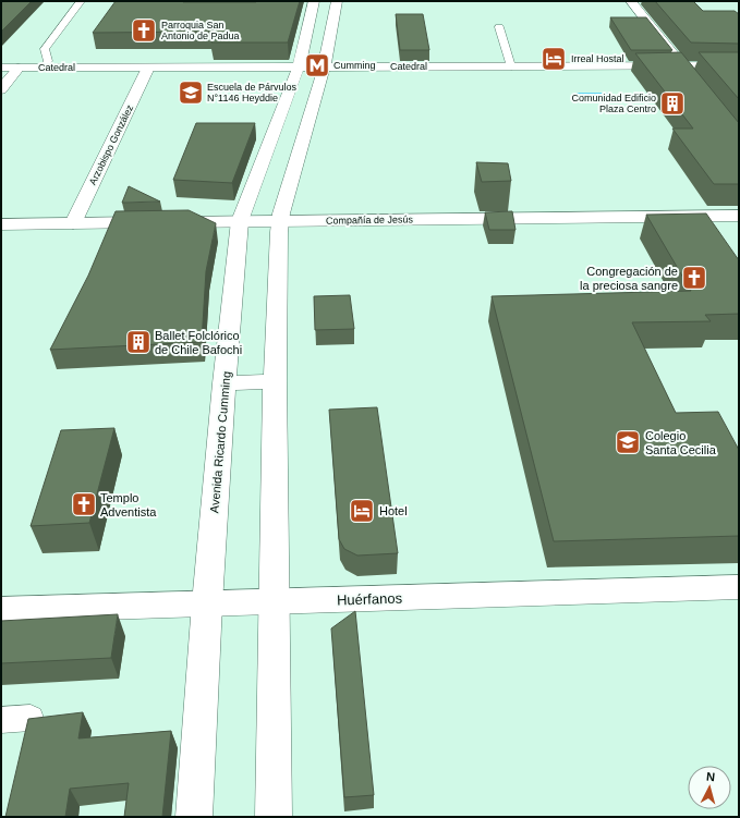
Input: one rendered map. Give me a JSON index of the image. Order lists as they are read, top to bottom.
{
  "streets": {
    "main road": [
      "Catedral",
      "Arzobispo González",
      "Compañía de Jesús",
      "Avenida Ricardo Cumming",
      "Huérfanos"
    ]
  },
  "crossings": [
    ["Catedral", "Arzobispo González"],
    ["Catedral", "Avenida Ricardo Cumming"],
    ["Arzobispo González", "Compañía de Jesús"],
    ["Compañía de Jesús", "Avenida Ricardo Cumming"],
    ["Avenida Ricardo Cumming", "Huérfanos"]
  ],
  "places": {
    "church": ["Parroquia San Antonio de Padua", "Congregación de la preciosa sangre", "Templo Adventista"],
    "hotel": ["Irreal Hostal", "Hotel"],
    "metro station": ["Cumming"],
    "school or university": ["Escuela de Párvulos N°1146 Heyddie", "Colegio Santa Cecilia"],
    "building": ["Comunidad Edificio Plaza Centro", "Ballet Folclórico de Chile Bafochi"]
  },
  "north": "top"
}
